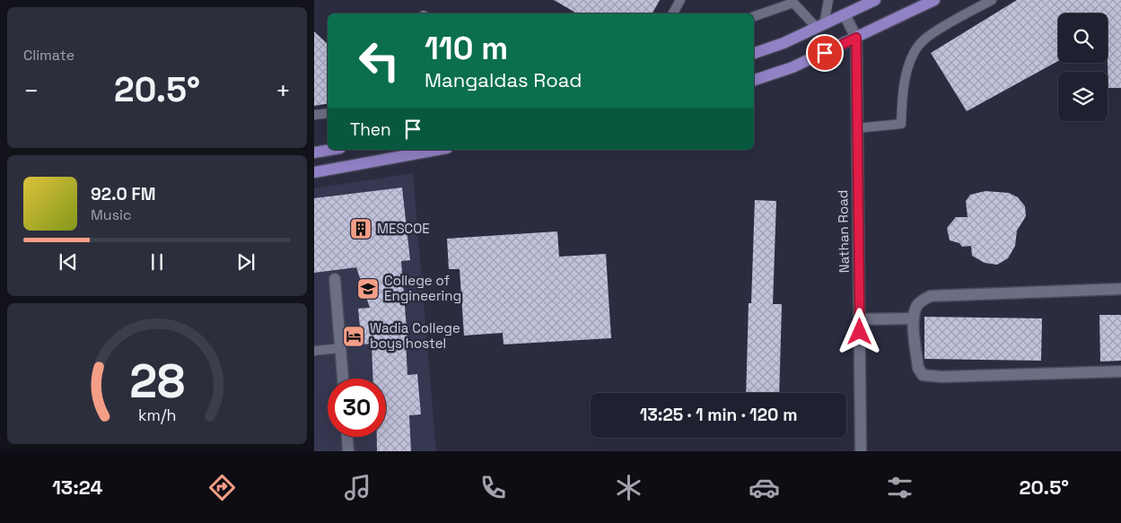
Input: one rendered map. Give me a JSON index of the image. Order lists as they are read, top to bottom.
{
  "streets": {
    "street": ["Nathan Road"]
  },
  "places": {
    "building": ["MESCOE"],
    "school or university": ["College of Engineering"],
    "hotel": ["Wadia College boys hostel"]
  },
  "page": {
    "tile": "Climate",
    "turn": ["110 m", "Mangaldas Road"],
    "heat": ["−", "20.5°", "+"],
    "then": "Then",
    "song": ["92.0 FM", "Music"],
    "limit": "30",
    "trip": "13:25 · 1 min · 120 m",
    "tabs": ["13:24", "20.5°"],
    "gauge": ["28", "km/h"]
  }
}
